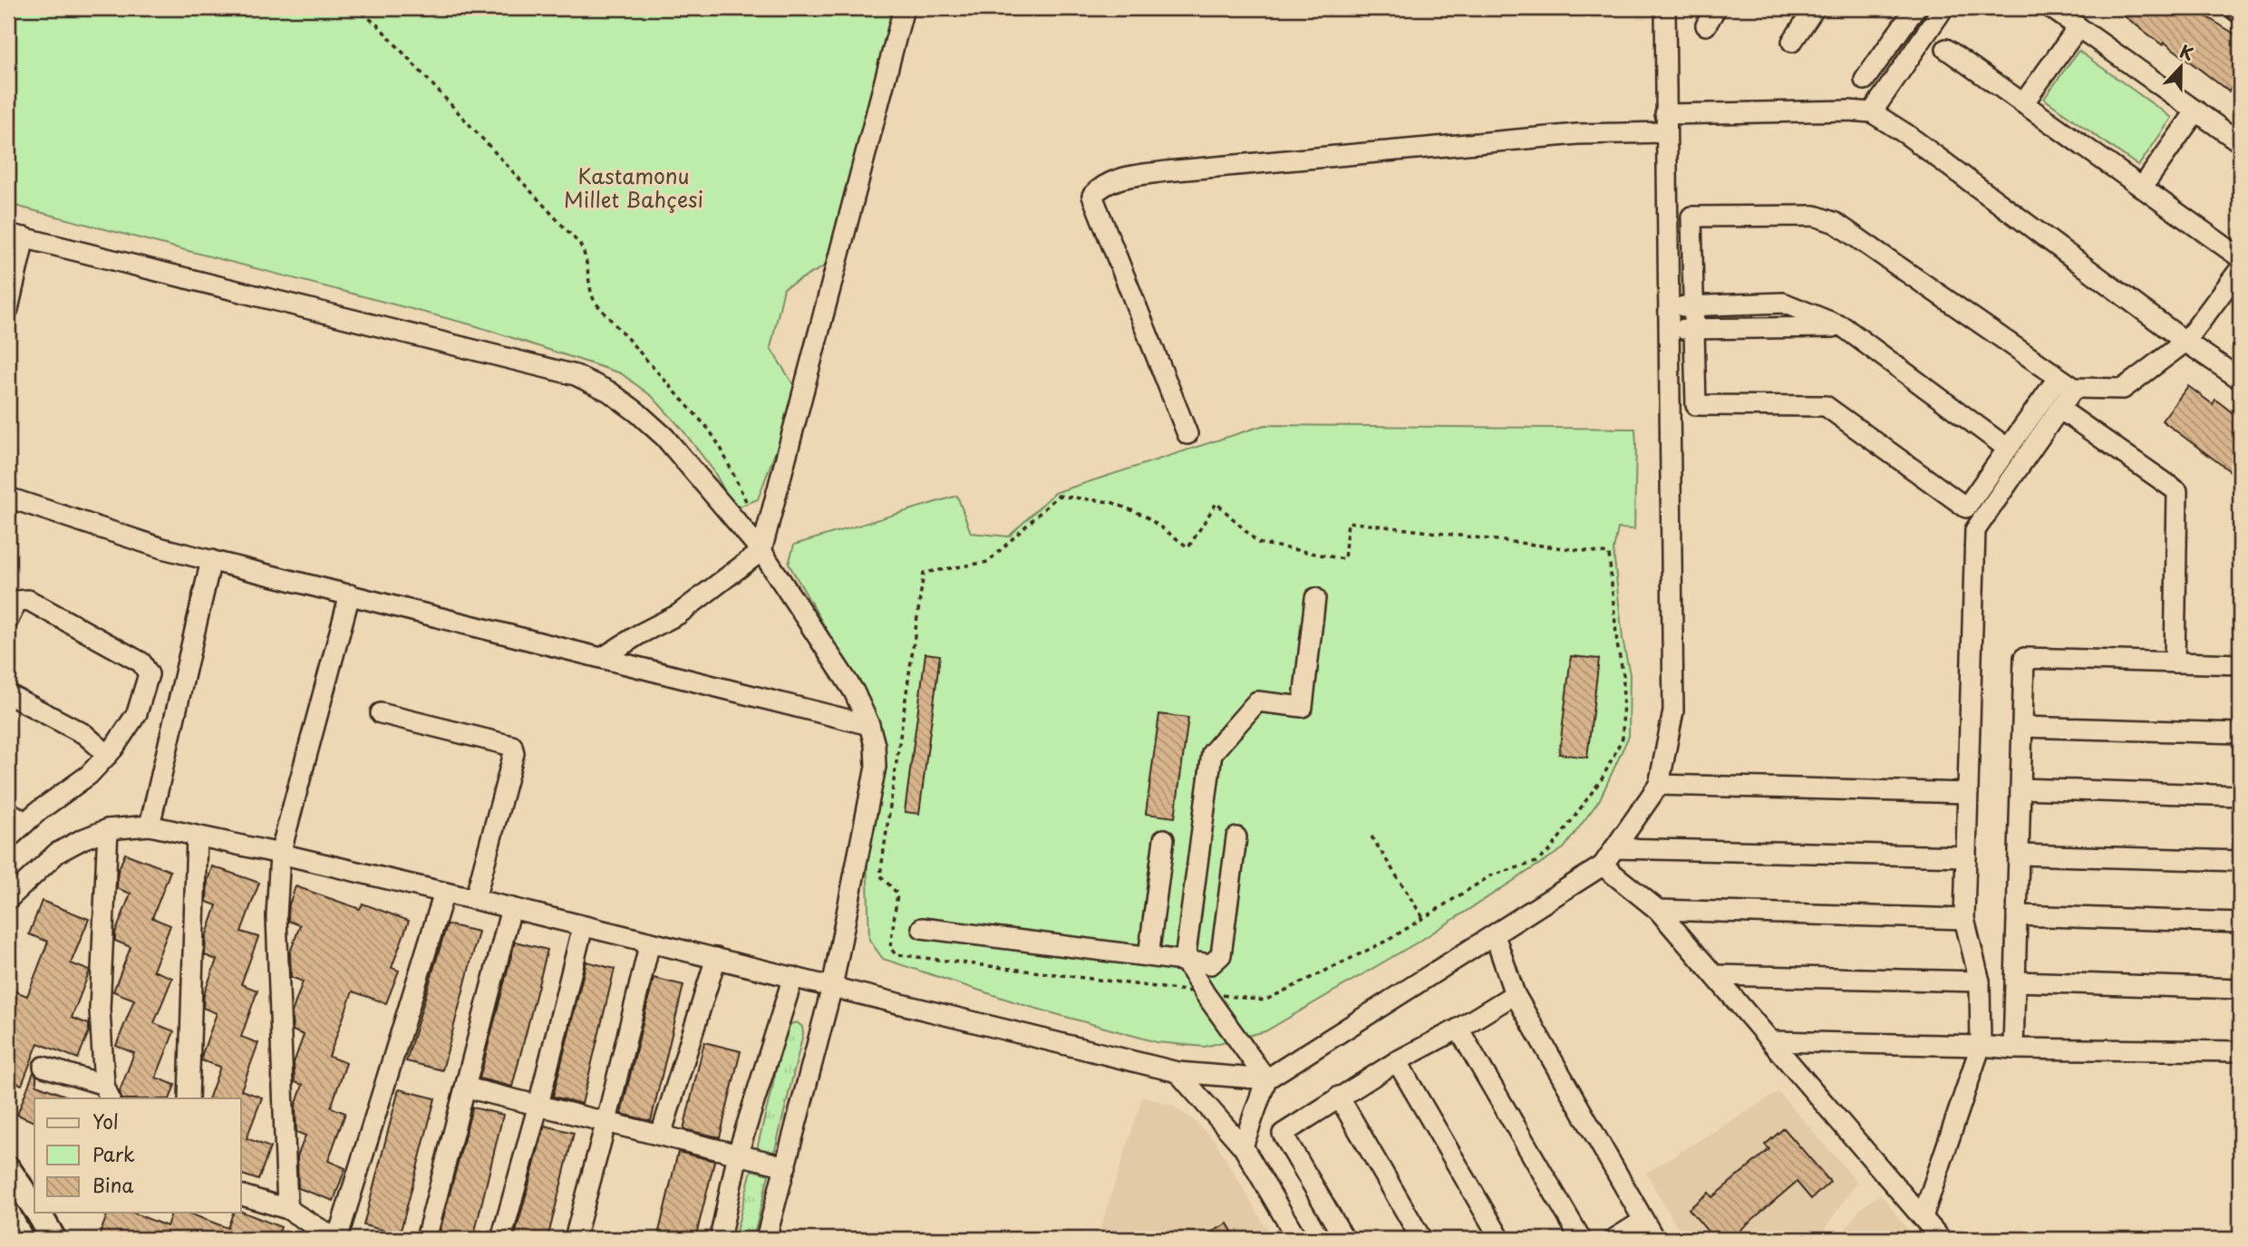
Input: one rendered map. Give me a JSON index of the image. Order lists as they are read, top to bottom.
{
  "parks": ["Kastamonu Millet Bahçesi"],
  "legend": ["Yol", "Park", "Bina"],
  "north": "top"
}
